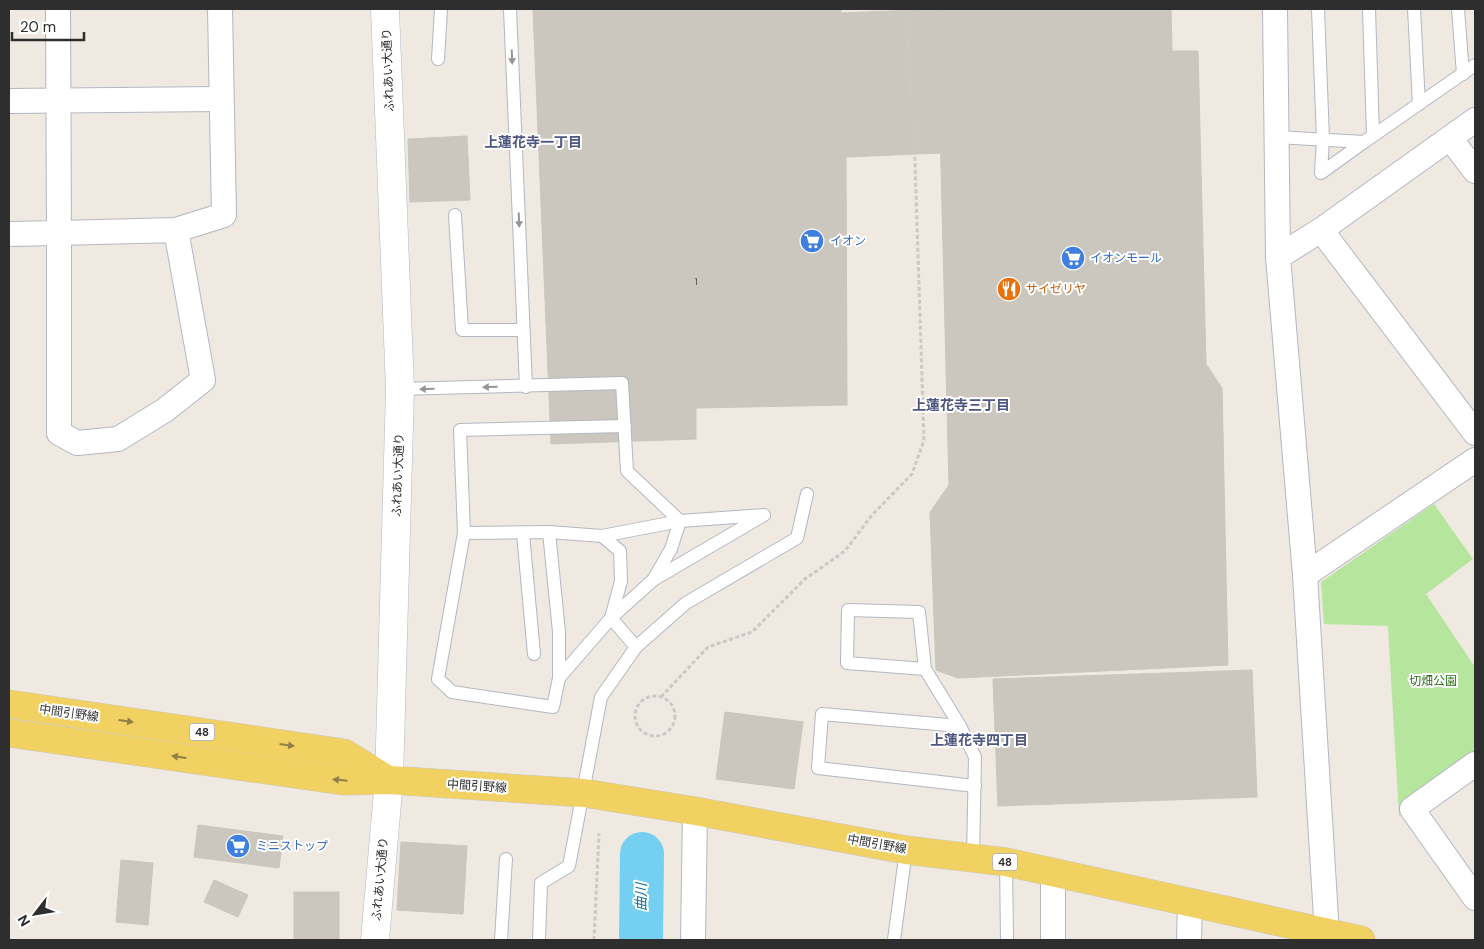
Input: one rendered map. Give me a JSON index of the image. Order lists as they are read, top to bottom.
{
  "streets": {
    "main road": ["中間引野線", "48"],
    "street": ["ふれあい大通り"]
  },
  "crossings": [
    ["ふれあい大通り", "中間引野線"]
  ],
  "districts": ["上蓮花寺一丁目", "上蓮花寺三丁目", "上蓮花寺四丁目"],
  "water": ["曲川"],
  "parks": ["切畑公園"],
  "places": {
    "supermarket": ["イオン", "イオンモール", "ミニストップ"],
    "restaurant": ["サイゼリヤ"]
  },
  "house_numbers": ["1"],
  "scale_bar": "20 m",
  "north": "bottom left"
}
